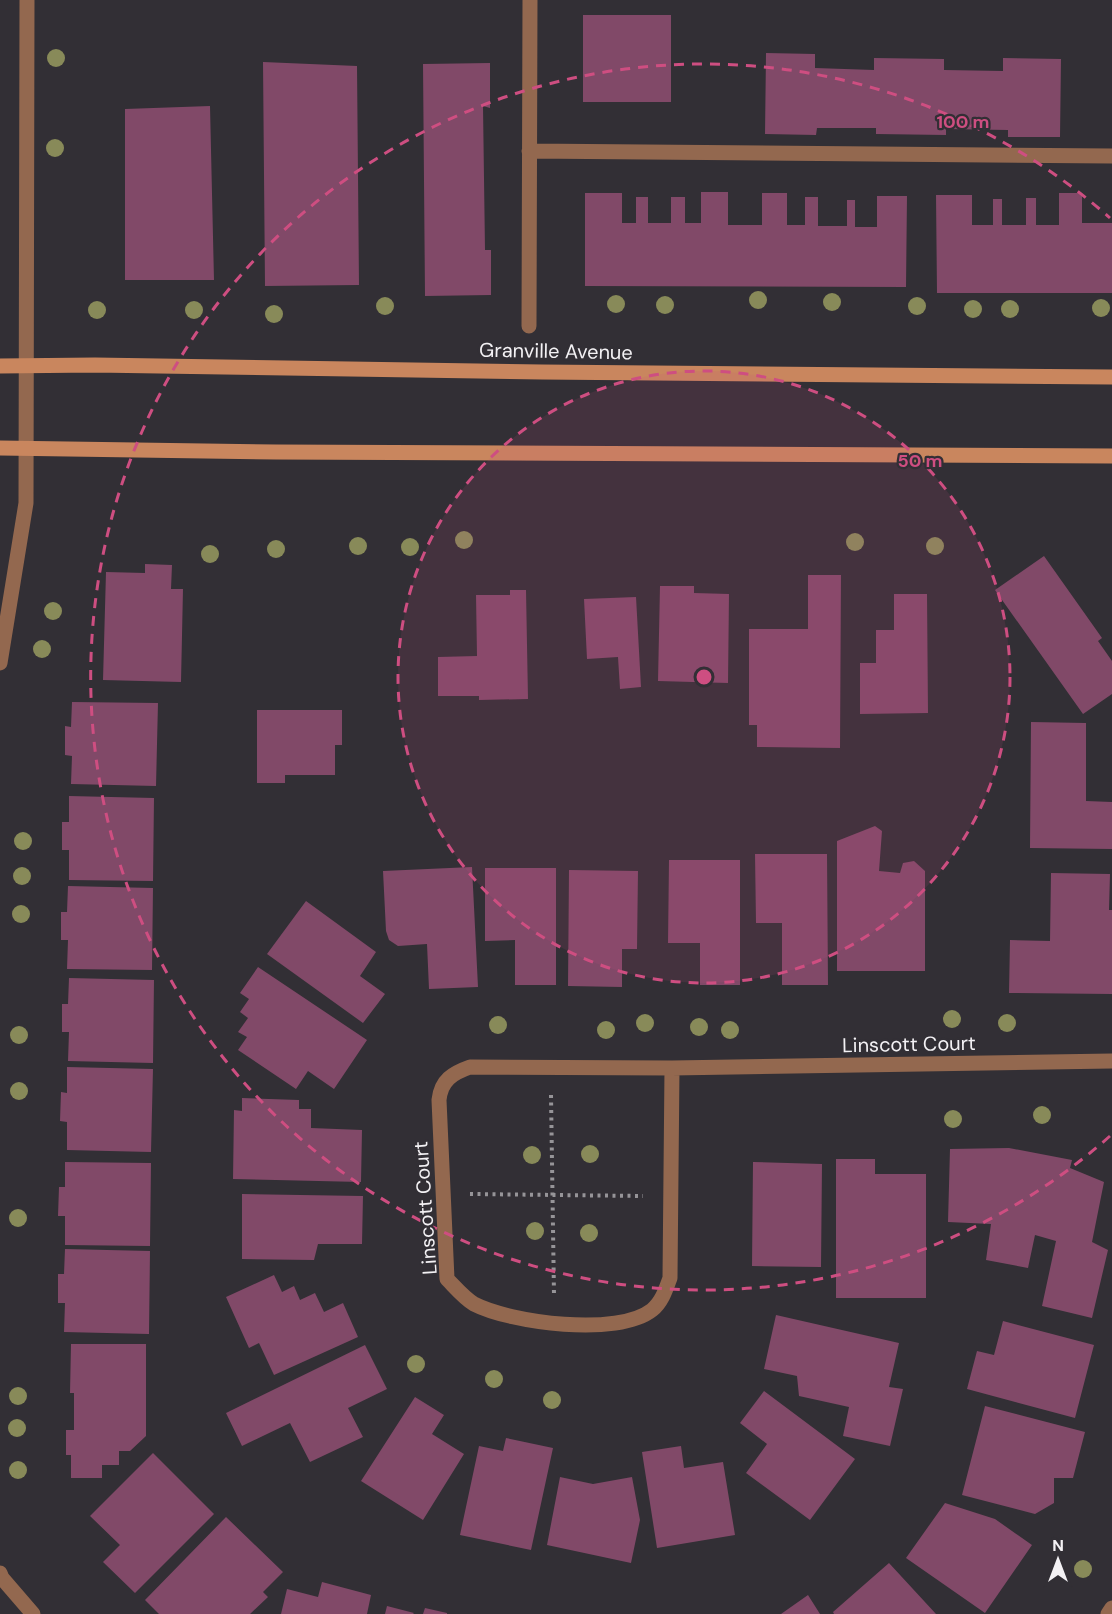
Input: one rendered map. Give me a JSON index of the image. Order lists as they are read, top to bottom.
{
  "streets": {
    "main road": ["Granville Avenue"],
    "street": ["Linscott Court"]
  },
  "north": "top",
  "rings": ["100 m", "50 m"]
}
